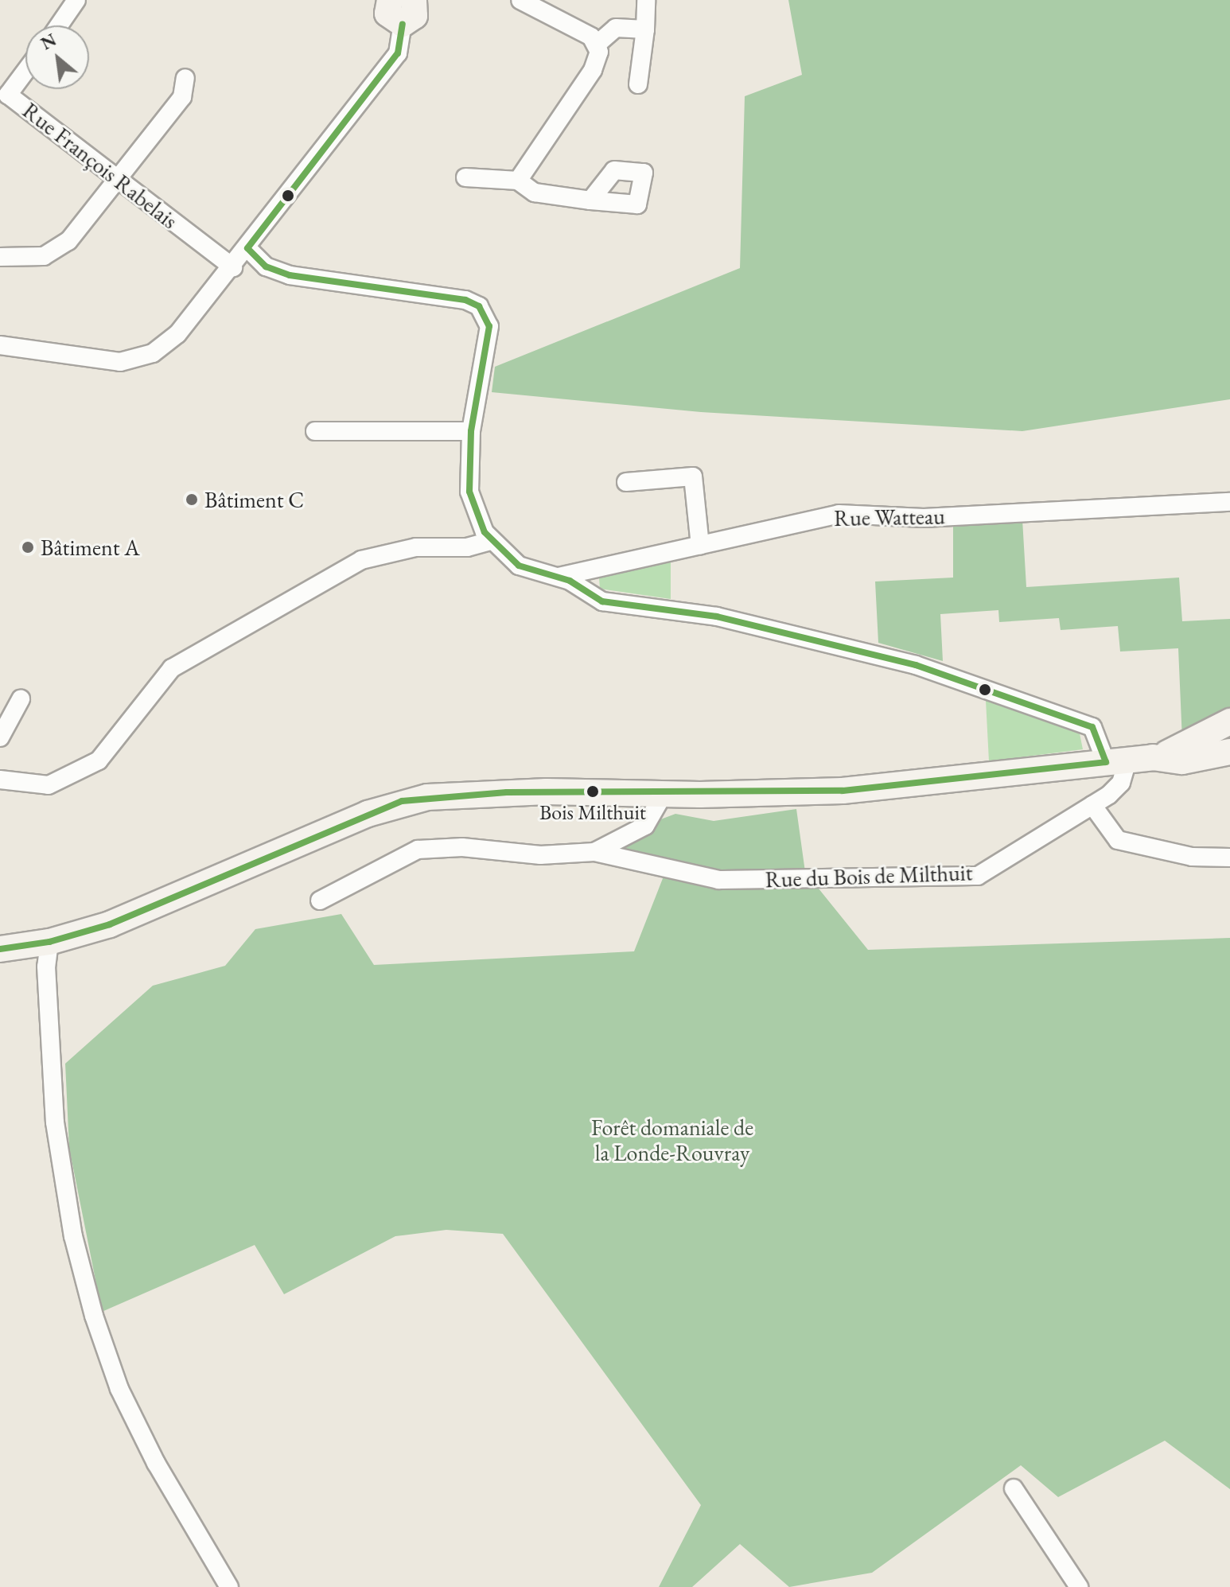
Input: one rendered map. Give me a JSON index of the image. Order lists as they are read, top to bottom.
{
  "streets": {
    "street": ["Rue François Rabelais", "Rue Watteau", "Rue du Bois de Milthuit"]
  },
  "parks": ["Forêt domaniale de la Londe-Rouvray"],
  "places": ["Bâtiment C", "Bâtiment A", "Bois Milthuit"],
  "north": "top left"
}
